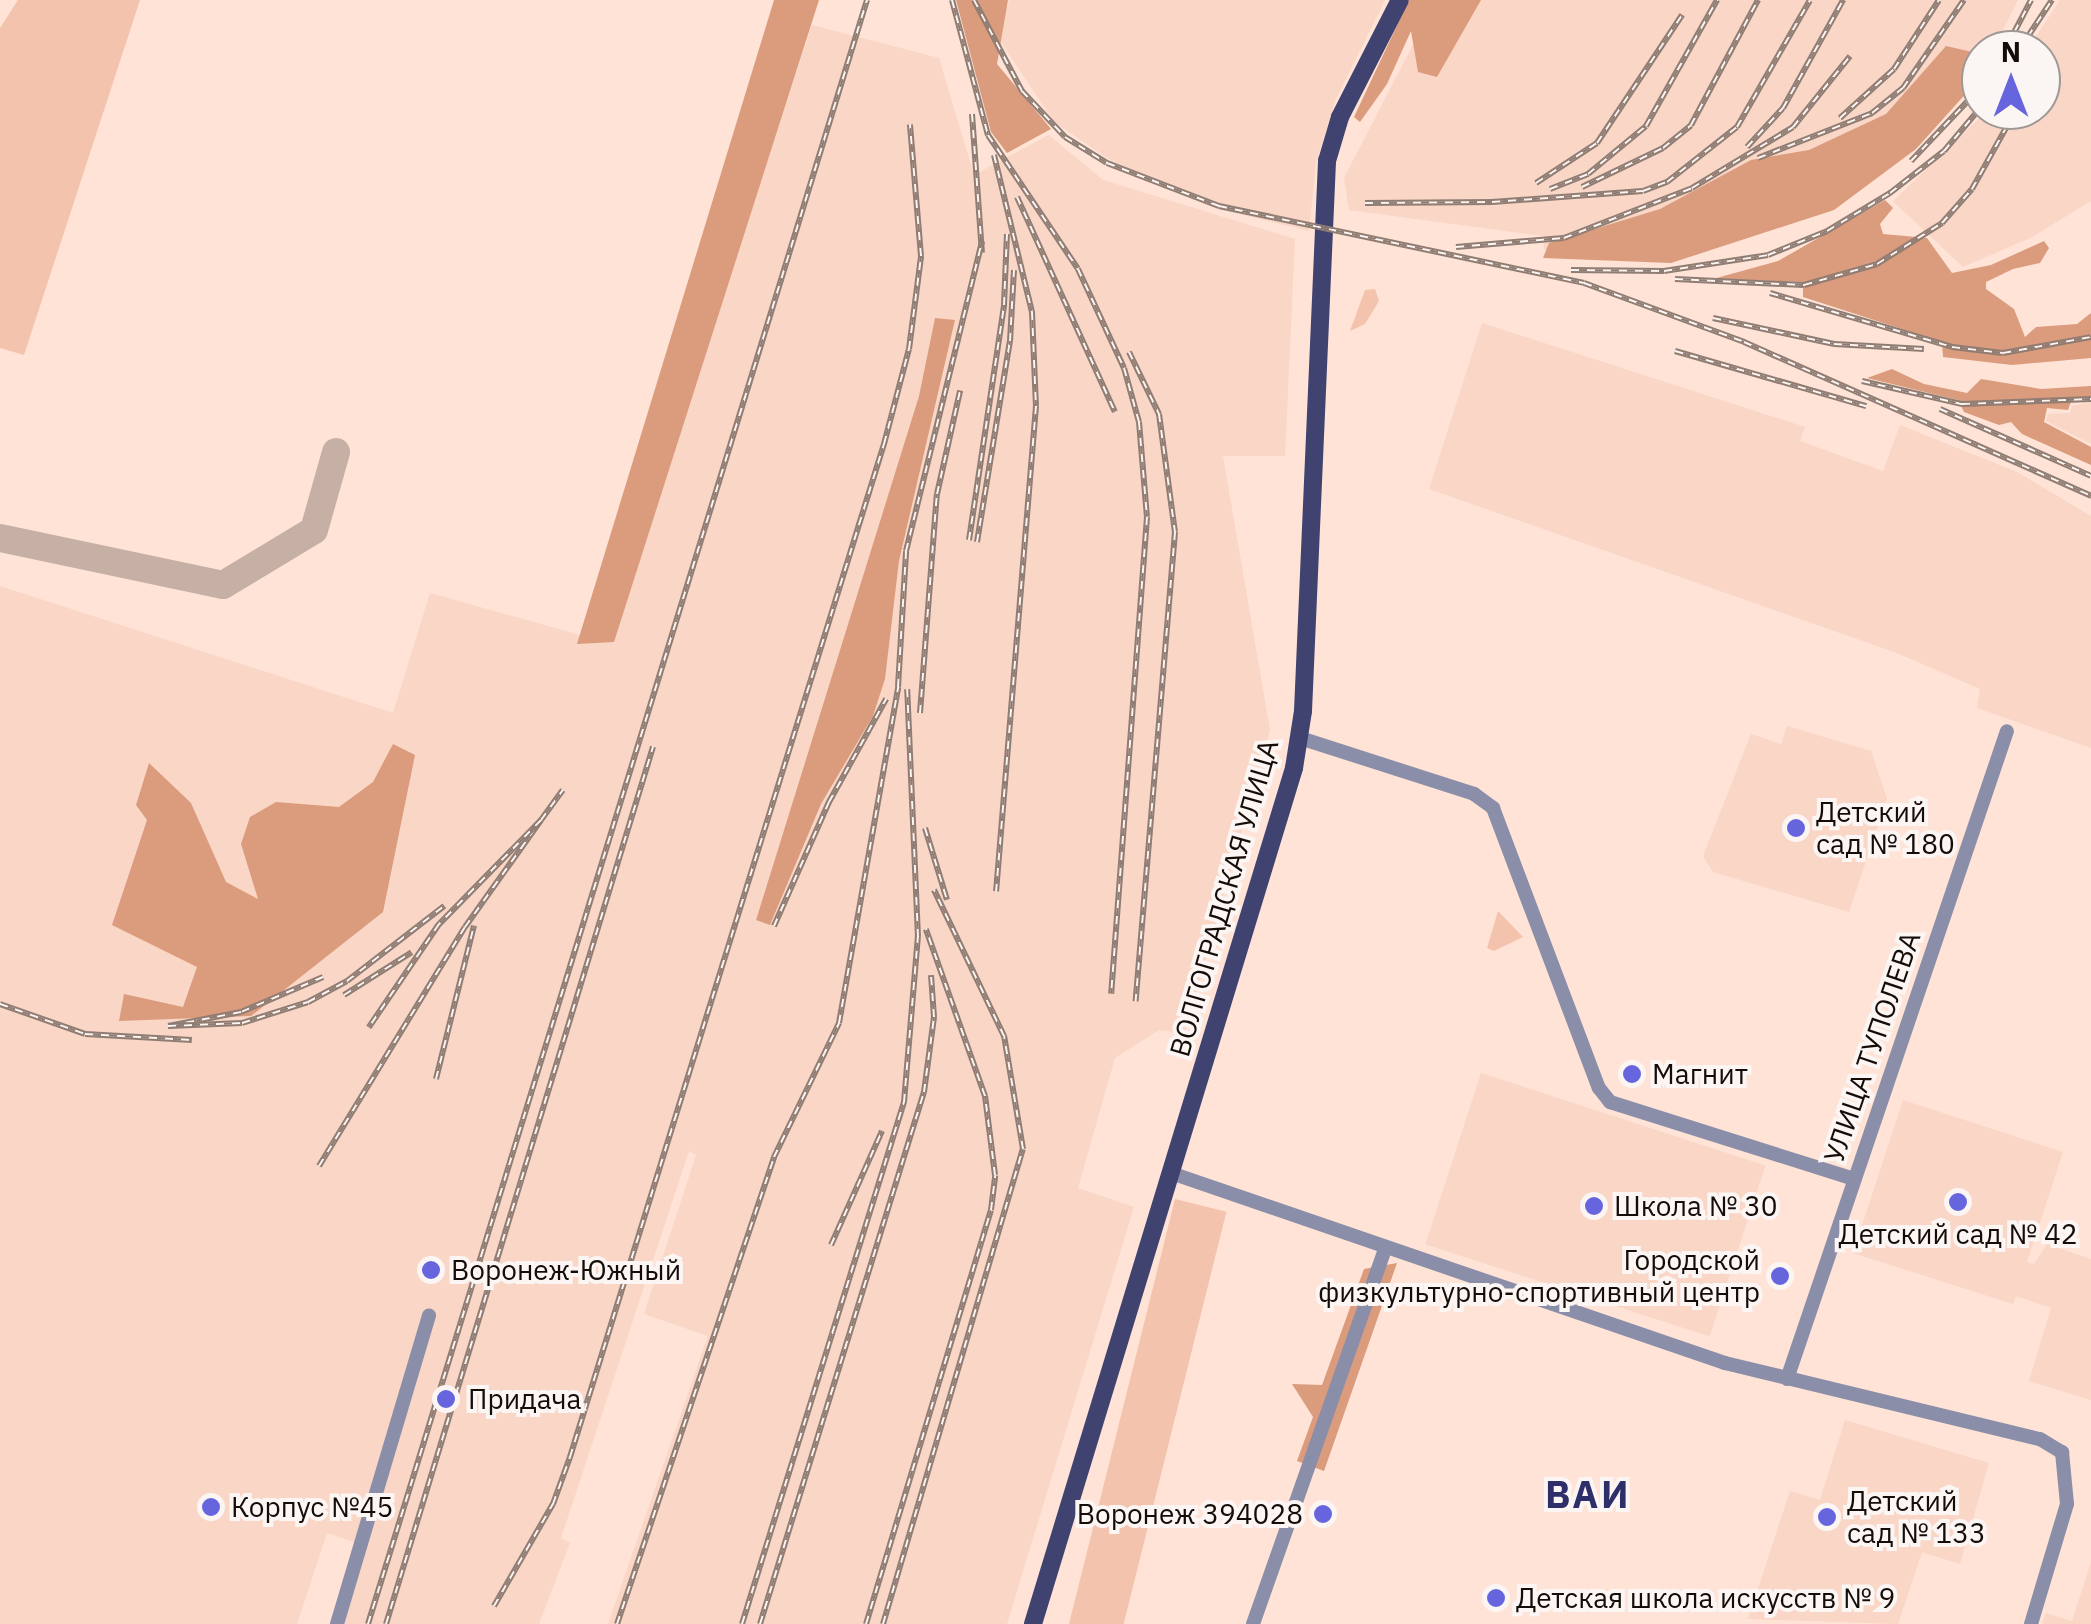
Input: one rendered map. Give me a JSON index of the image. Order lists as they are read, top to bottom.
{
  "streets": {
    "main road": ["ВОЛГОГРАДСКАЯ УЛИЦА"],
    "street": ["УЛИЦА ТУПОЛЕВА"]
  },
  "districts": ["ВАИ"],
  "places": [
    "Детский сад № 180",
    "Магнит",
    "Детский сад № 42",
    "Школа № 30",
    "Воронеж-Южный",
    "Городской физкультурно-спортивный центр",
    "Придача",
    "Корпус №45",
    "Воронеж 394028",
    "Детский сад № 133",
    "Детская школа искусств № 9"
  ],
  "north": "top"
}
